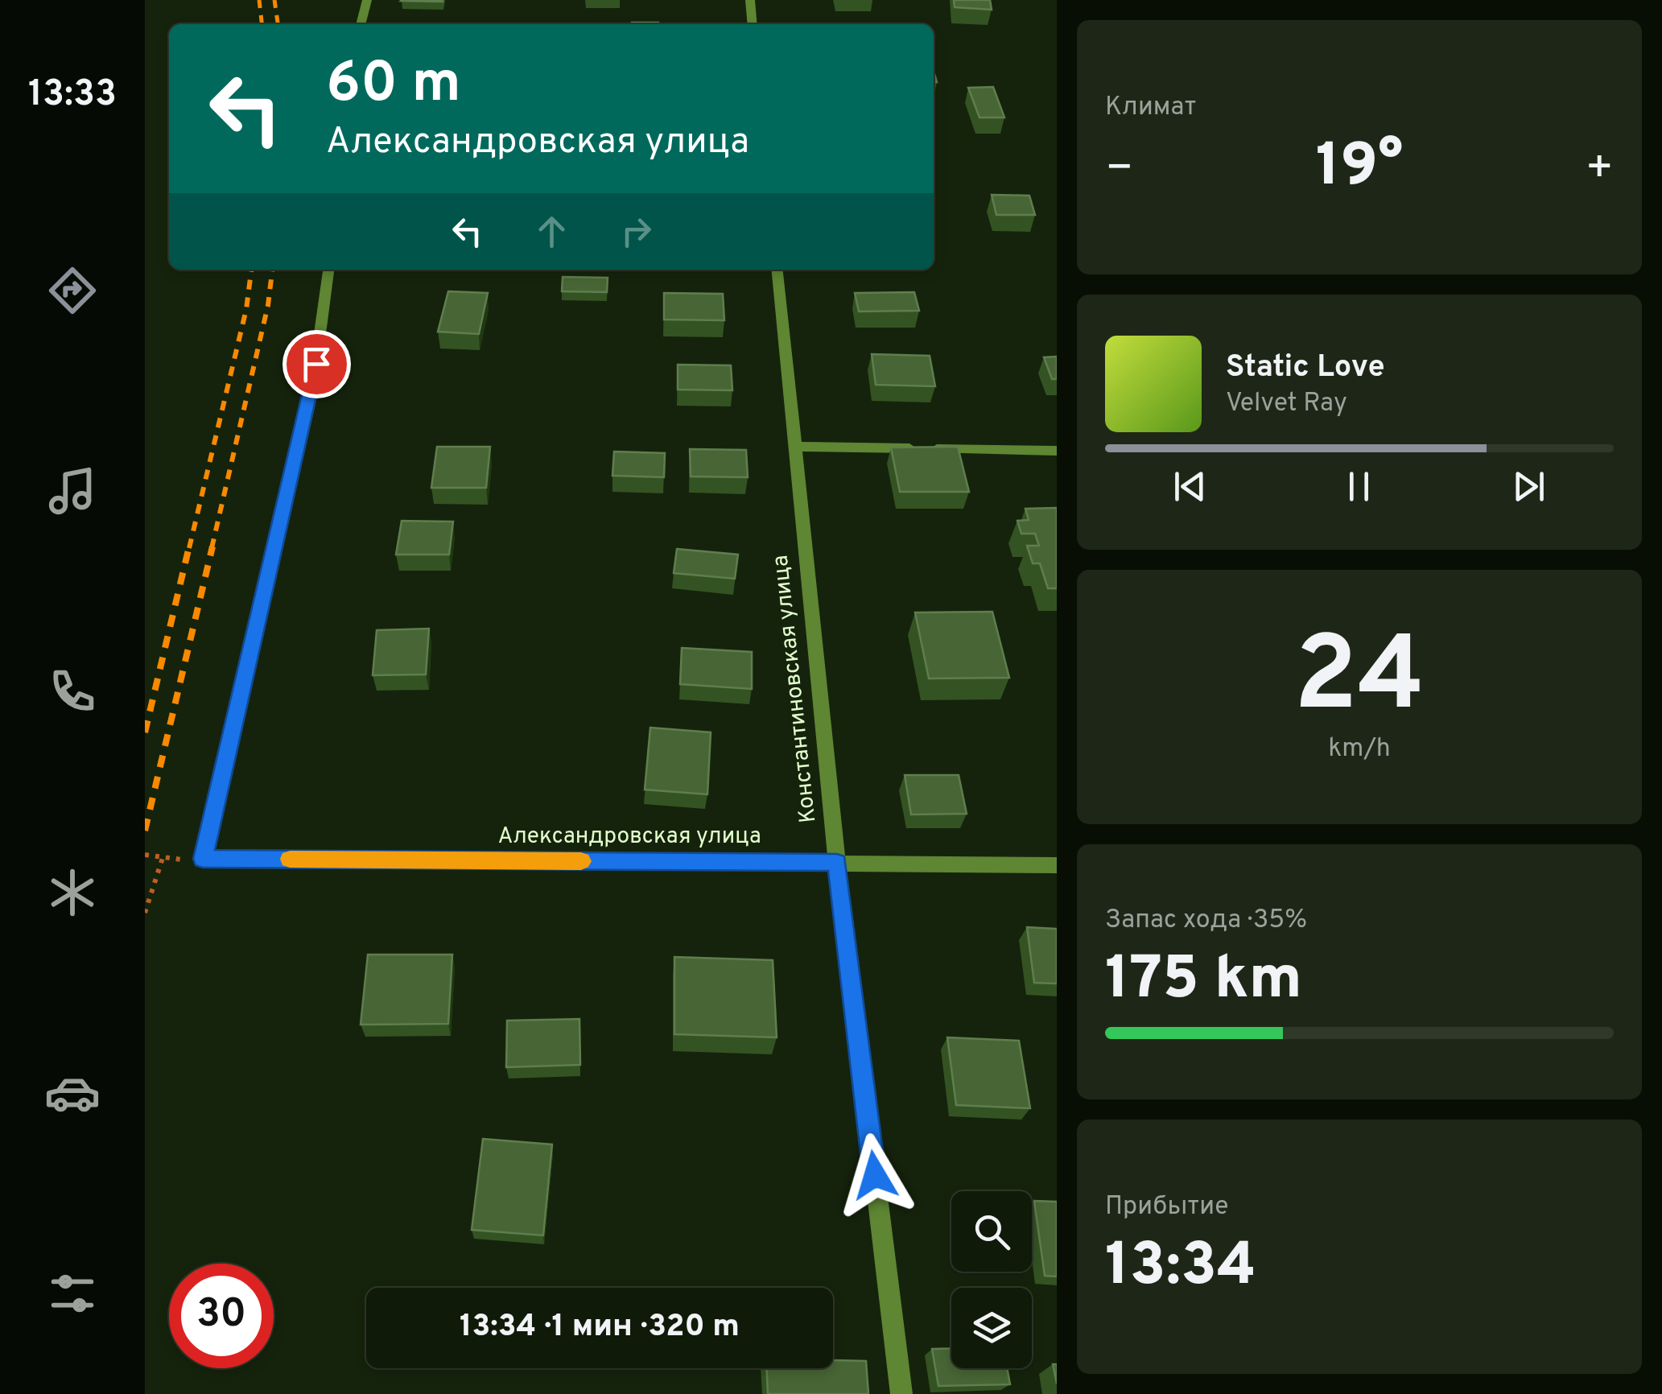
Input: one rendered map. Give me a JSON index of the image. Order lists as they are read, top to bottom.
{
  "streets": {
    "street": ["Константиновская улица", "Александровская улица"]
  },
  "crossings": [
    ["Константиновская улица", "Александровская улица"]
  ],
  "page": {
    "tabs": "13:33",
    "tile": [
      "Климат",
      ["24", "km/h"],
      ["Запас хода · 35%", "175 km"],
      ["Прибытие", "13:34"]
    ],
    "turn": ["60 m", "Александровская улица"],
    "heat": ["−", "19°", "+"],
    "song": ["Static Love", "Velvet Ray"],
    "limit": "30",
    "trip": "13:34 · 1 мин · 320 m"
  }
}
